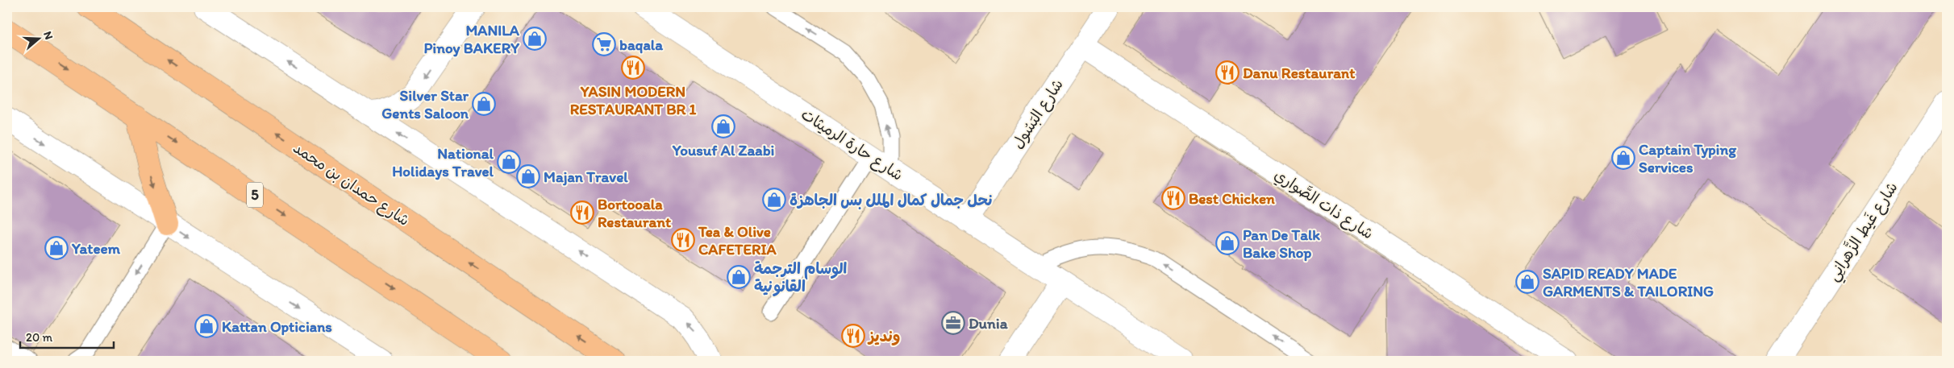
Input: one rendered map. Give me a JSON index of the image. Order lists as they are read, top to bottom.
{
  "streets": {
    "main road": ["شارع حمدان بن محمد", "5"],
    "street": [
      "شارع البَسُول",
      "شارع حارة الرميثات",
      "شارع ذات الصَّواري",
      "شارع غَيط الزَّهرانِي"
    ]
  },
  "crossings": [
    ["شارع البَسُول", "شارع حارة الرميثات"],
    ["شارع البَسُول", "شارع ذات الصَّواري"]
  ],
  "places": {
    "shop": [
      "MANILA Pinoy BAKERY",
      "Silver Star Gents Saloon",
      "Yousuf Al Zaabi",
      "Captain Typing Services",
      "National Holidays Travel",
      "Majan Travel",
      "نحل جمال كمال الملل بس الجاهزة",
      "Pan De Talk Bake Shop",
      "Yateem",
      "الوسام الترجمة القانونية",
      "SAPID READY MADE GARMENTS & TAILORING",
      "Kattan Opticians"
    ],
    "supermarket": ["baqala"],
    "restaurant": [
      "YASIN MODERN RESTAURANT BR 1",
      "Danu Restaurant",
      "Best Chicken",
      "Bortooala Restaurant",
      "Tea & Olive CAFETERIA",
      "ونديز"
    ],
    "office": ["Dunia"]
  },
  "scale_bar": "20 m",
  "north": "right"
}
